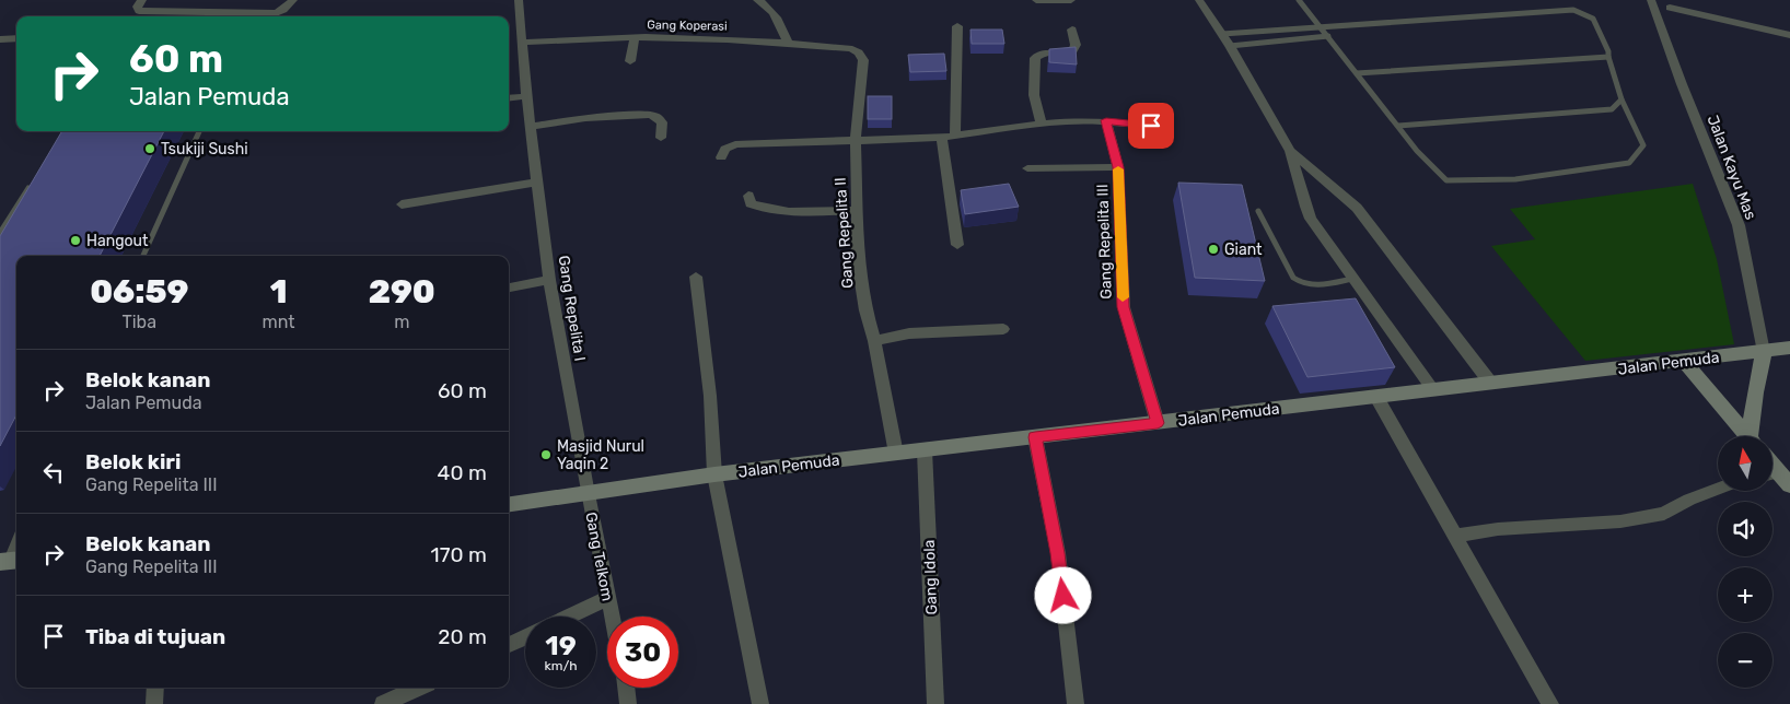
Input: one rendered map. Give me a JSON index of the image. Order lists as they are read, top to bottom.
{
  "streets": {
    "main road": ["Jalan Pemuda"],
    "street": [
      "Gang Koperasi",
      "Jalan Kayu Mas",
      "Gang Repelita II",
      "Gang Repelita III",
      "Gang Repelita I",
      "Gang Telkom",
      "Gang Idola"
    ]
  },
  "crossings": [
    ["Gang Koperasi", "Gang Repelita II"],
    ["Gang Koperasi", "Gang Repelita I"],
    ["Jalan Kayu Mas", "Jalan Pemuda"],
    ["Gang Repelita II", "Jalan Pemuda"],
    ["Gang Repelita III", "Jalan Pemuda"],
    ["Gang Repelita I", "Jalan Pemuda"],
    ["Gang Repelita I", "Gang Telkom"],
    ["Jalan Pemuda", "Gang Telkom"],
    ["Jalan Pemuda", "Gang Idola"]
  ],
  "places": [
    "Tsukiji Sushi",
    "Hangout",
    "Giant",
    "Masjid Nurul Yaqin 2"
  ],
  "north": "top",
  "page": {
    "turn": ["60 m", "Jalan Pemuda"],
    "eta": [
      "06:59",
      "Tiba",
      "1",
      "mnt",
      "290",
      "m"
    ],
    "list": [
      {
        "name": "Belok kanan",
        "note": "Jalan Pemuda",
        "value": "60 m"
      },
      {
        "name": "Belok kiri",
        "note": "Gang Repelita III",
        "value": "40 m"
      },
      {
        "name": "Belok kanan",
        "note": "Gang Repelita III",
        "value": "170 m"
      },
      {
        "name": "Tiba di tujuan",
        "value": "20 m"
      }
    ],
    "map_buttons": ["+", "−"],
    "speed": "19 km/h",
    "limit": "30"
  }
}
